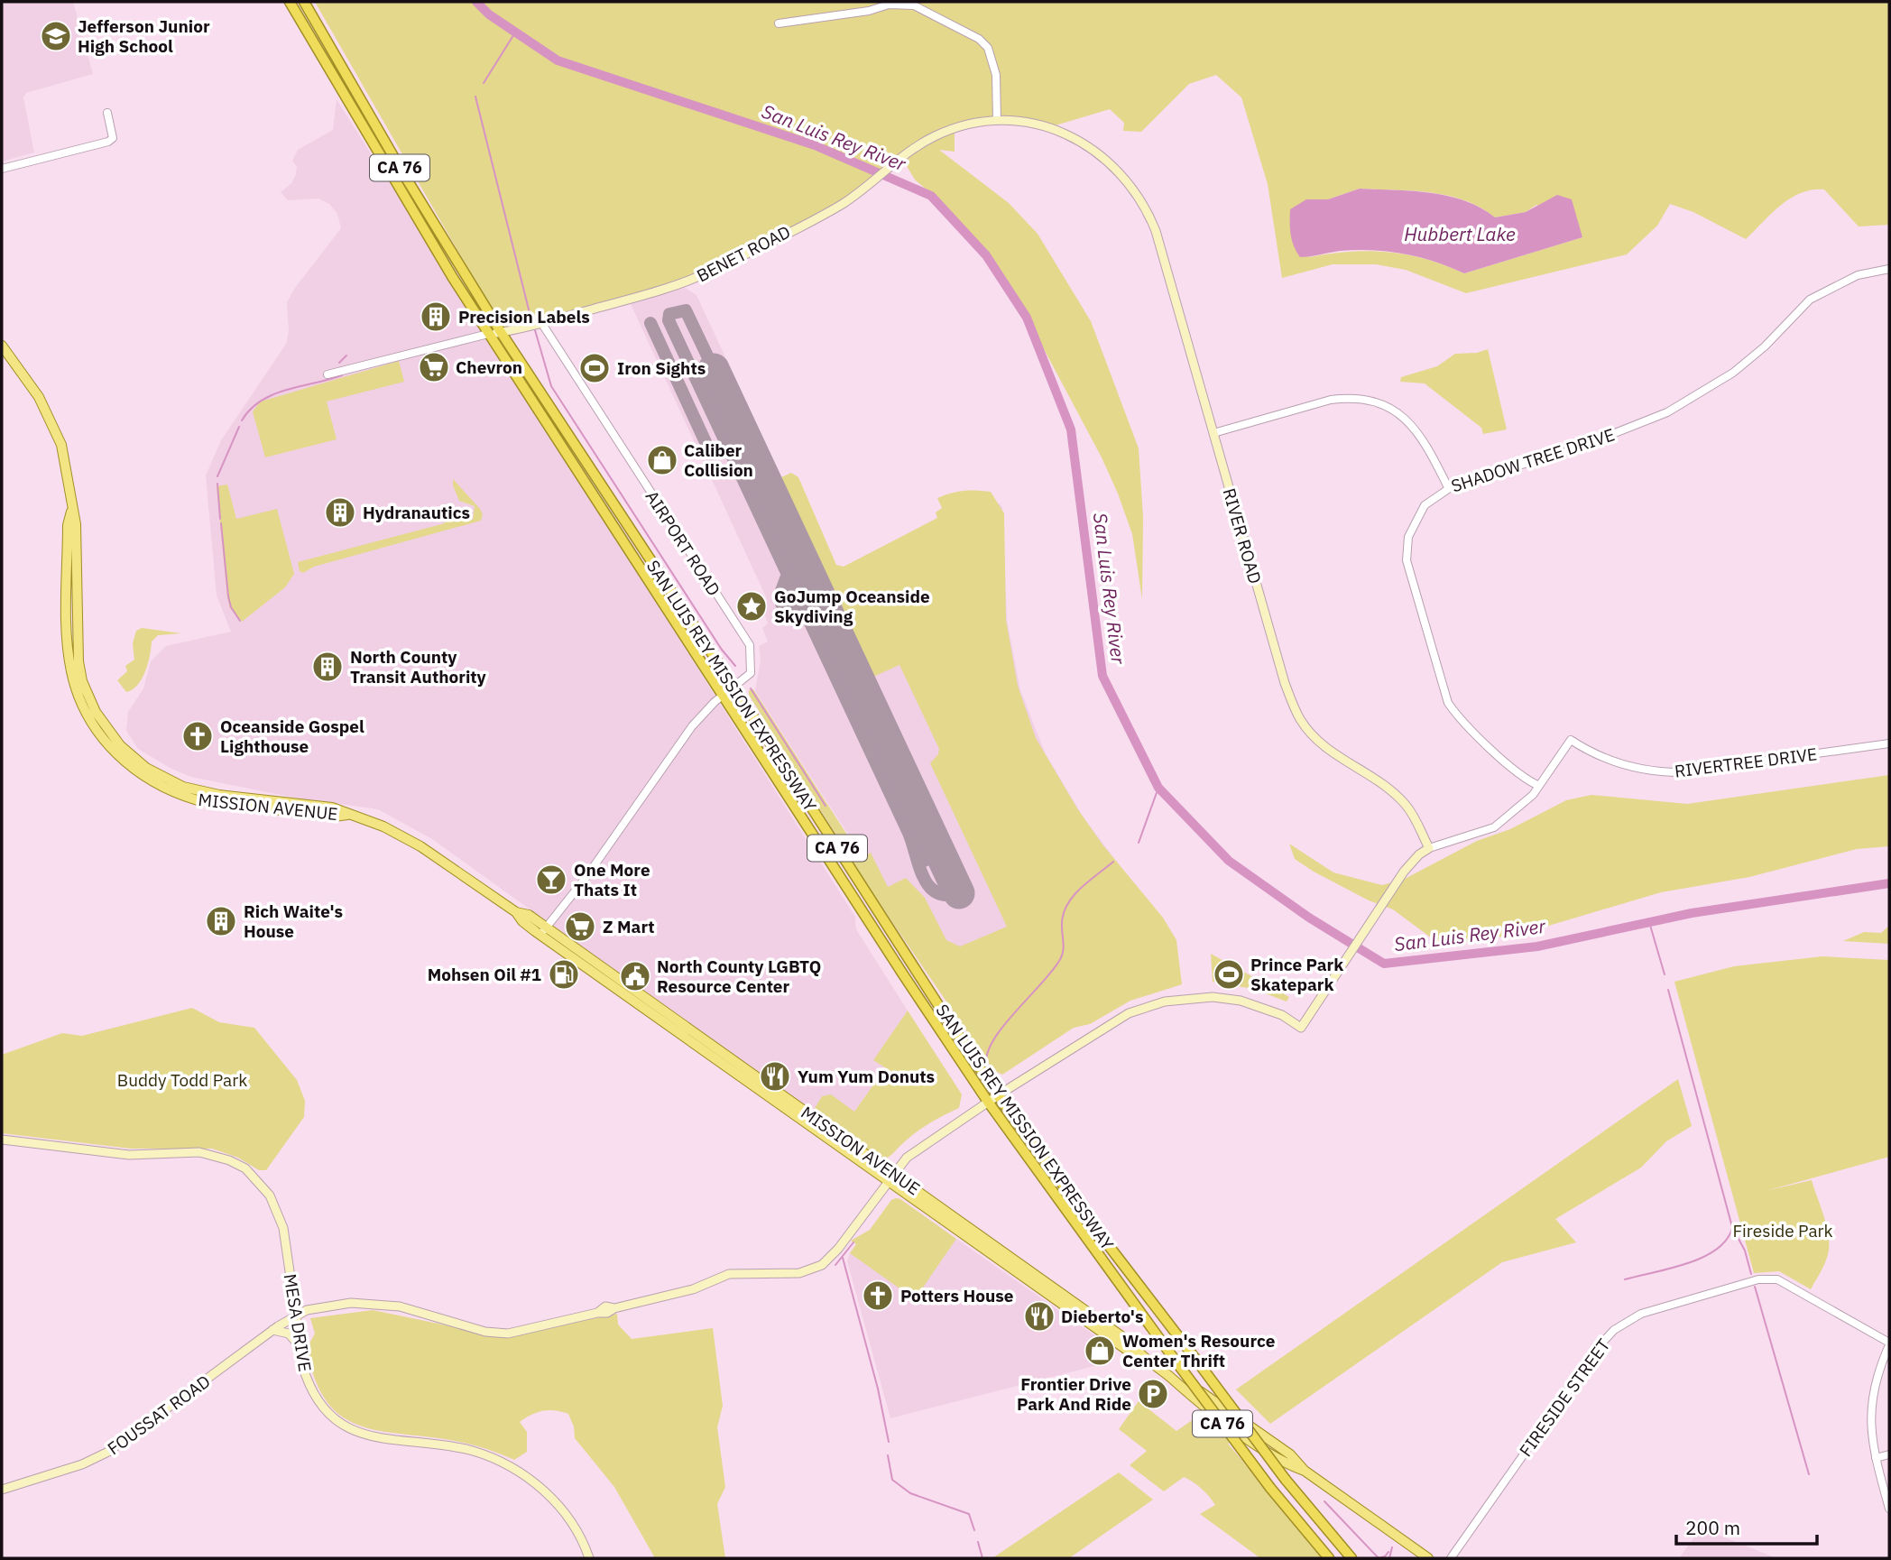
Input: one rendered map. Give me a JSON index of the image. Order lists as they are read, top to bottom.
{
  "streets": {
    "highway": ["CA 76", "SAN LUIS REY MISSION EXPRESSWAY"],
    "main road": [
      "BENET ROAD",
      "RIVER ROAD",
      "MISSION AVENUE",
      "MESA DRIVE",
      "FOUSSAT ROAD"
    ],
    "street": [
      "SHADOW TREE DRIVE",
      "AIRPORT ROAD",
      "RIVERTREE DRIVE",
      "FIRESIDE STREET"
    ]
  },
  "crossings": [
    ["BENET ROAD", "RIVER ROAD"],
    ["BENET ROAD", "AIRPORT ROAD"],
    ["BENET ROAD", "SAN LUIS REY MISSION EXPRESSWAY"],
    ["SHADOW TREE DRIVE", "RIVERTREE DRIVE"],
    ["RIVER ROAD", "FOUSSAT ROAD"],
    ["AIRPORT ROAD", "SAN LUIS REY MISSION EXPRESSWAY"],
    ["AIRPORT ROAD", "MISSION AVENUE"],
    ["SAN LUIS REY MISSION EXPRESSWAY", "FOUSSAT ROAD"],
    ["MISSION AVENUE", "FOUSSAT ROAD"],
    ["MESA DRIVE", "FOUSSAT ROAD"]
  ],
  "water": ["San Luis Rey River", "Hubbert Lake"],
  "parks": ["Buddy Todd Park", "Fireside Park"],
  "places": {
    "school or university": ["Jefferson Junior High School"],
    "building": [
      "Precision Labels",
      "Hydranautics",
      "North County Transit Authority",
      "Rich Waite's House"
    ],
    "supermarket": ["Chevron", "Z Mart"],
    "sports": ["Iron Sights", "Prince Park Skatepark"],
    "shop": ["Caliber Collision", "Women's Resource Center Thrift"],
    "place": ["GoJump Oceanside Skydiving"],
    "church": ["Oceanside Gospel Lighthouse", "Potters House"],
    "bar": ["One More Thats It"],
    "fuel station": ["Mohsen Oil #1"],
    "public building": ["North County LGBTQ Resource Center"],
    "restaurant": ["Yum Yum Donuts", "Dieberto's"],
    "parking": ["Frontier Drive Park And Ride"]
  },
  "scale_bar": "200 m"
}
